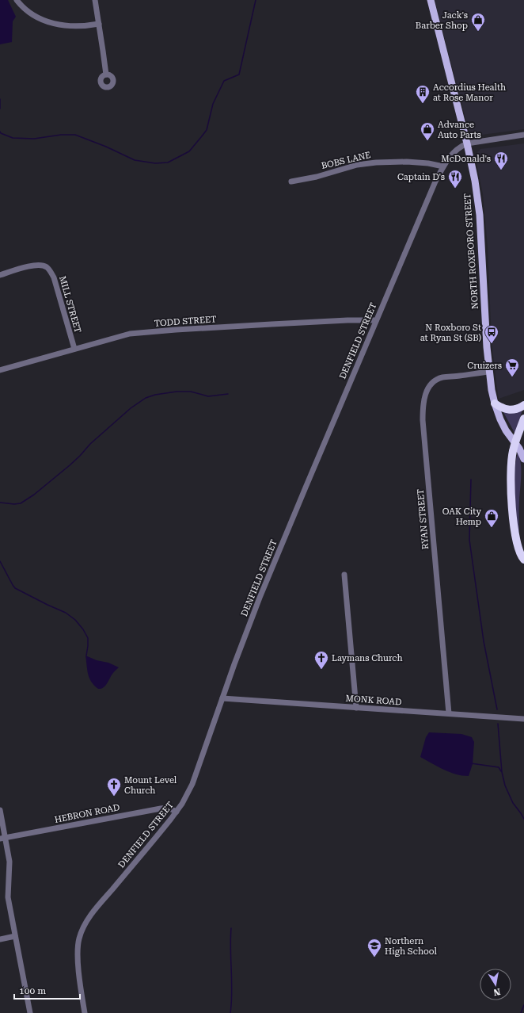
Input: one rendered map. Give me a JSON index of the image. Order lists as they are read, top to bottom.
{
  "streets": {
    "main road": ["NORTH ROXBORO STREET"],
    "street": [
      "BOBS LANE",
      "MILL STREET",
      "TODD STREET",
      "DENFIELD STREET",
      "RYAN STREET",
      "MONK ROAD",
      "HEBRON ROAD"
    ]
  },
  "crossings": [
    ["BOBS LANE", "DENFIELD STREET"],
    ["NORTH ROXBORO STREET", "DENFIELD STREET"],
    ["NORTH ROXBORO STREET", "RYAN STREET"],
    ["MILL STREET", "TODD STREET"],
    ["TODD STREET", "DENFIELD STREET"],
    ["DENFIELD STREET", "MONK ROAD"],
    ["DENFIELD STREET", "HEBRON ROAD"],
    ["RYAN STREET", "MONK ROAD"]
  ],
  "places": {
    "shop": ["Jack's Barber Shop", "Advance Auto Parts", "OAK City Hemp"],
    "building": ["Accordius Health at Rose Manor"],
    "restaurant": ["McDonald's", "Captain D's"],
    "bus stop": ["N Roxboro St at Ryan St (SB)"],
    "supermarket": ["Cruizers"],
    "church": ["Laymans Church", "Mount Level Church"],
    "school or university": ["Northern High School"]
  },
  "scale_bar": "100 m",
  "north": "bottom"
}
